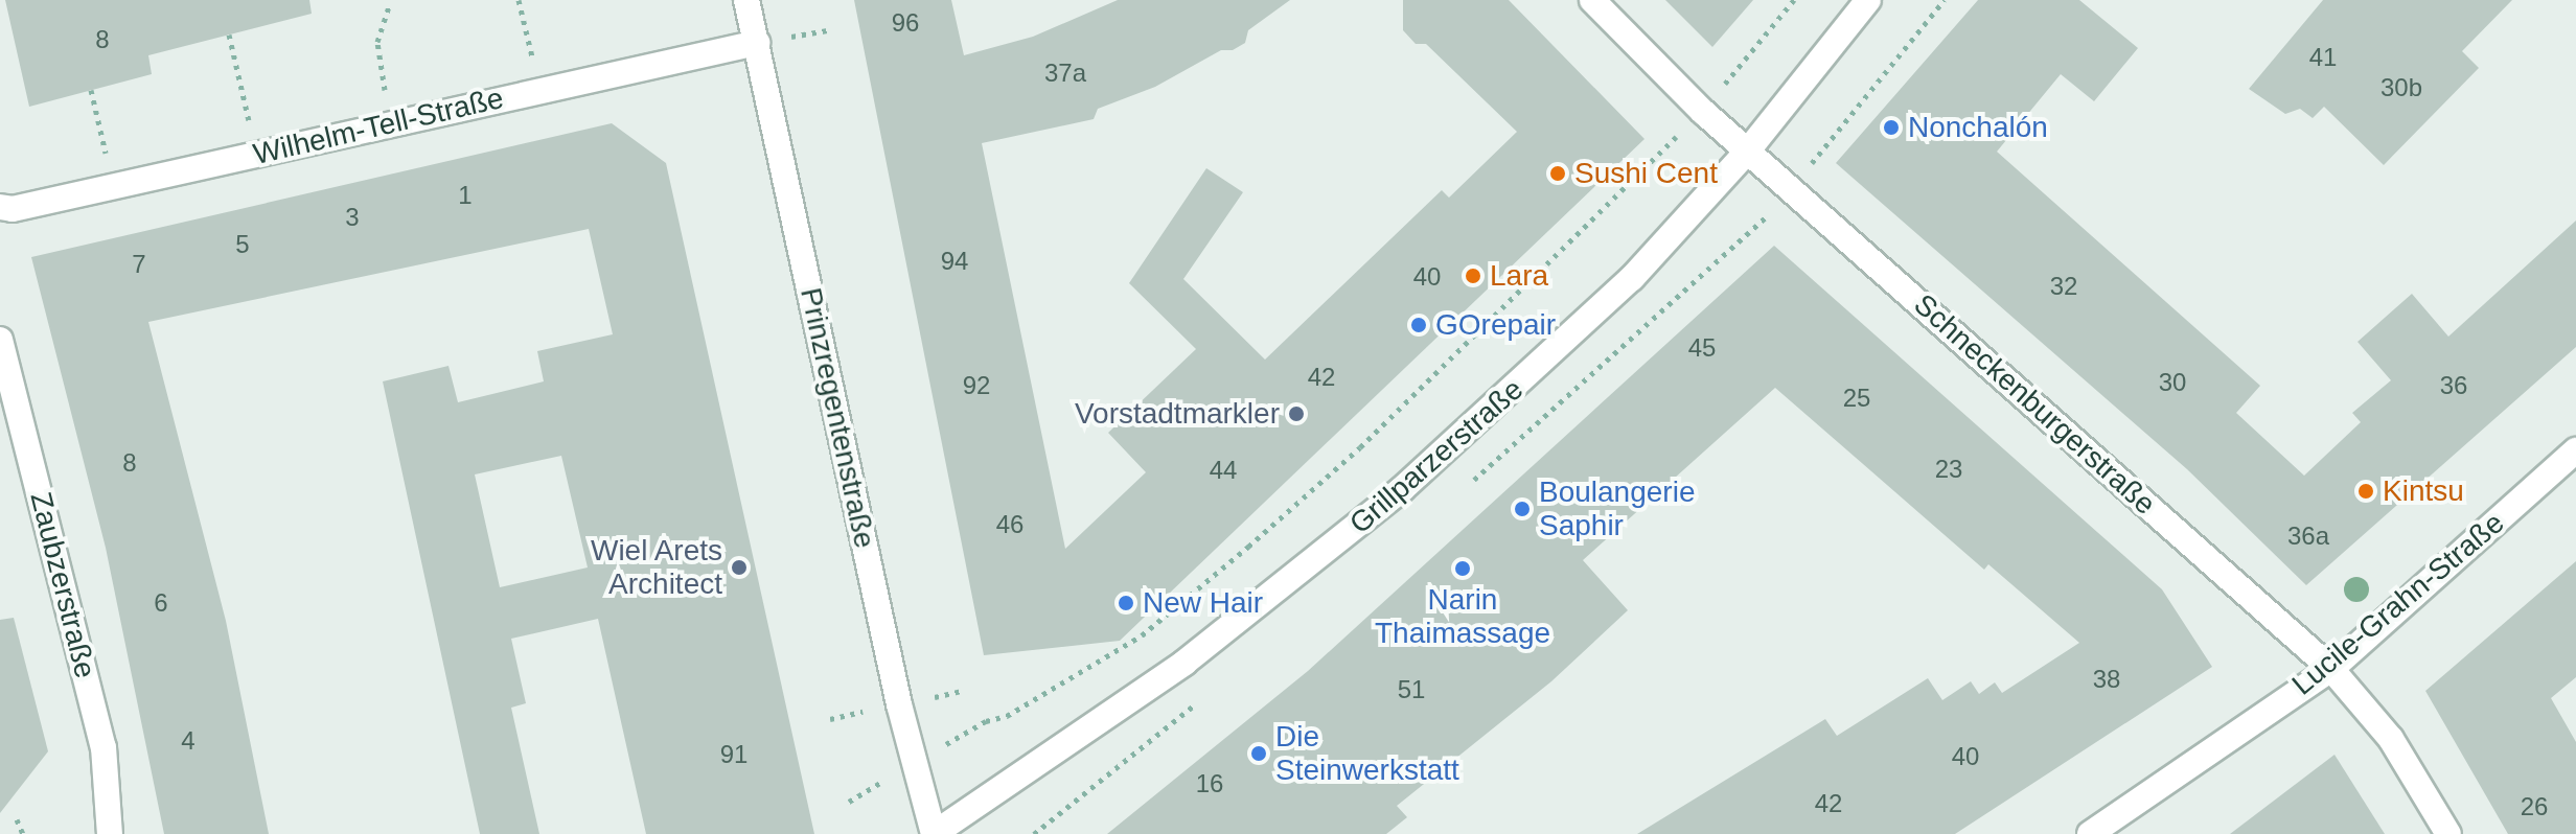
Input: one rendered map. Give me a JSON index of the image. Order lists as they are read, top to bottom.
{
  "streets": {
    "street": [
      "Wilhelm-Tell-Straße",
      "Schneckenburgerstraße",
      "Prinzregentenstraße",
      "Grillparzerstraße",
      "Zaubzerstraße",
      "Lucile-Grahn-Straße"
    ]
  },
  "crossings": [
    ["Wilhelm-Tell-Straße", "Prinzregentenstraße"],
    ["Schneckenburgerstraße", "Grillparzerstraße"],
    ["Schneckenburgerstraße", "Lucile-Grahn-Straße"],
    ["Prinzregentenstraße", "Grillparzerstraße"]
  ],
  "places": [
    "Nonchalón",
    "Sushi Cent",
    "Lara",
    "GOrepair",
    "Vorstadtmarkler",
    "Kintsu",
    "Boulangerie Saphir",
    "Wiel Arets Architect",
    "Narin Thaimassage",
    "New Hair",
    "Die Steinwerkstatt"
  ],
  "house_numbers": [
    "96",
    "8",
    "41",
    "37a",
    "30b",
    "1",
    "3",
    "5",
    "94",
    "7",
    "40",
    "32",
    "45",
    "42",
    "30",
    "92",
    "36",
    "25",
    "8",
    "23",
    "44",
    "46",
    "36a",
    "6",
    "38",
    "51",
    "4",
    "91",
    "40",
    "16",
    "42",
    "26"
  ]
}
